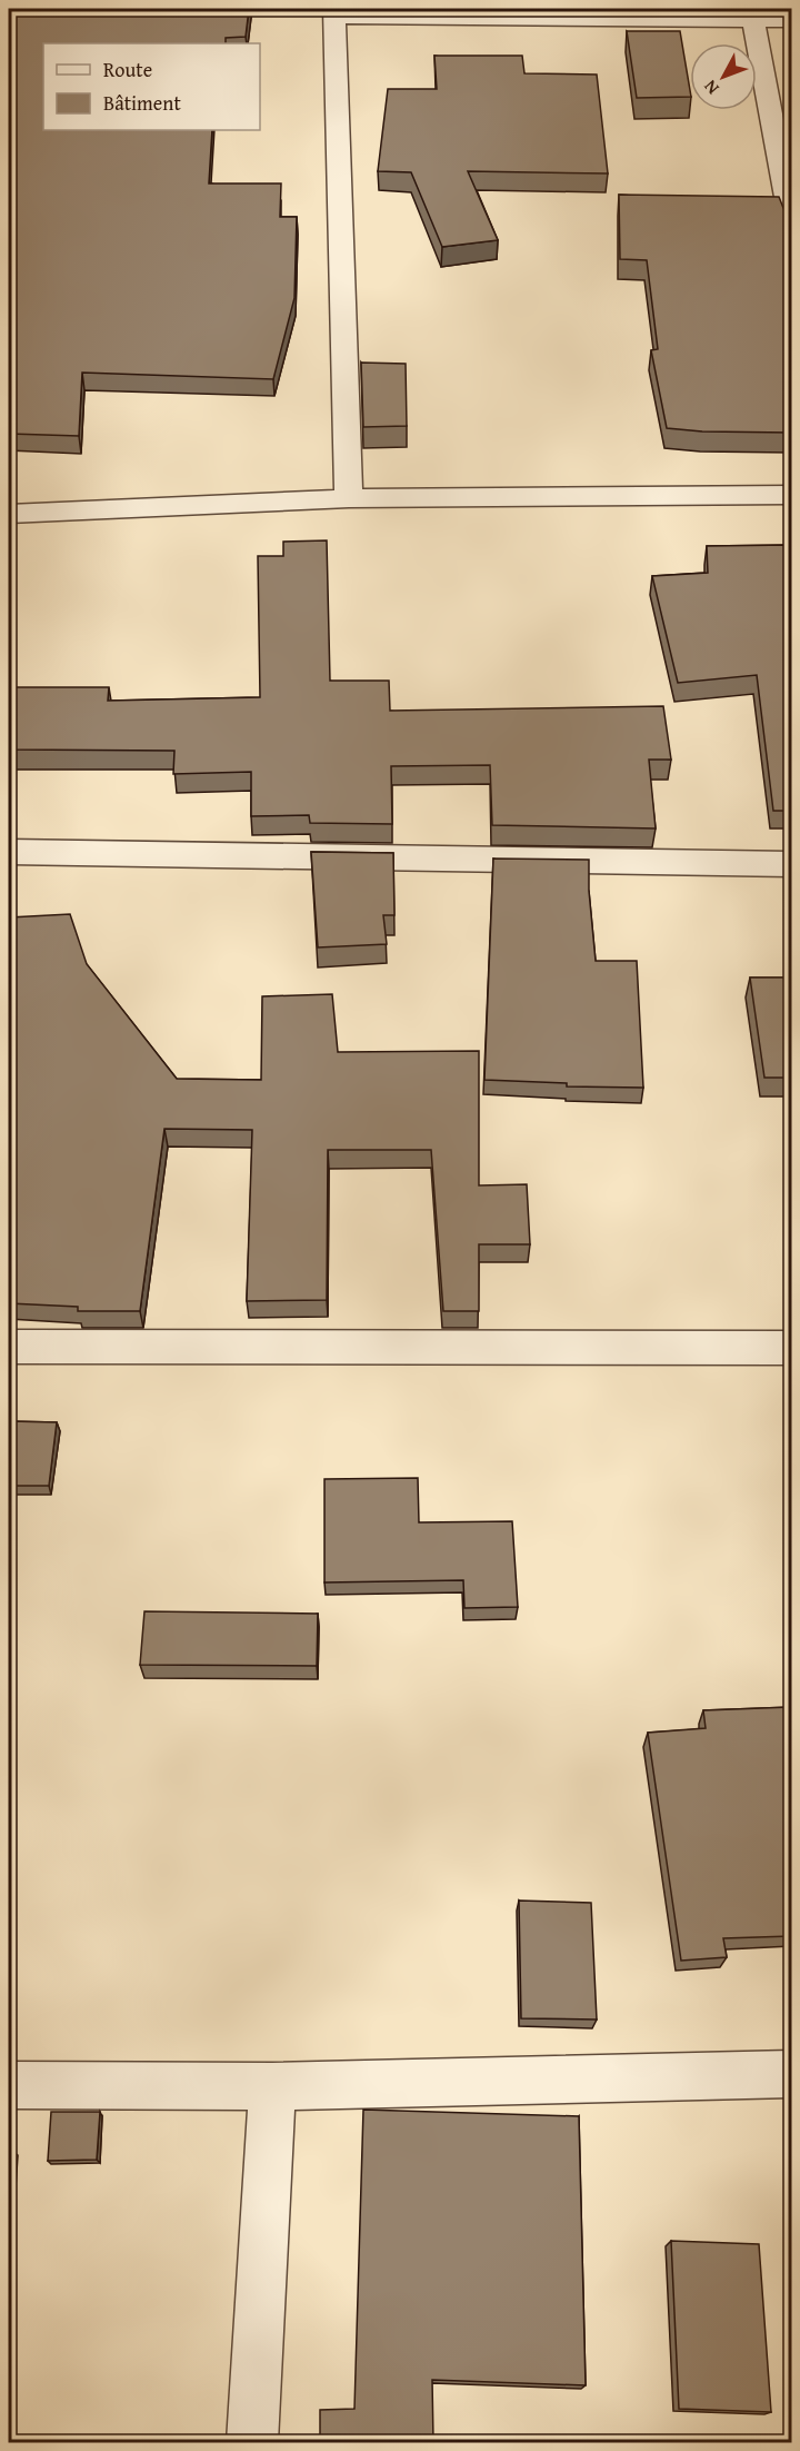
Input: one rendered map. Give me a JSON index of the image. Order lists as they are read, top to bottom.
{
  "legend": ["Route", "Bâtiment"],
  "north": "bottom left"
}
